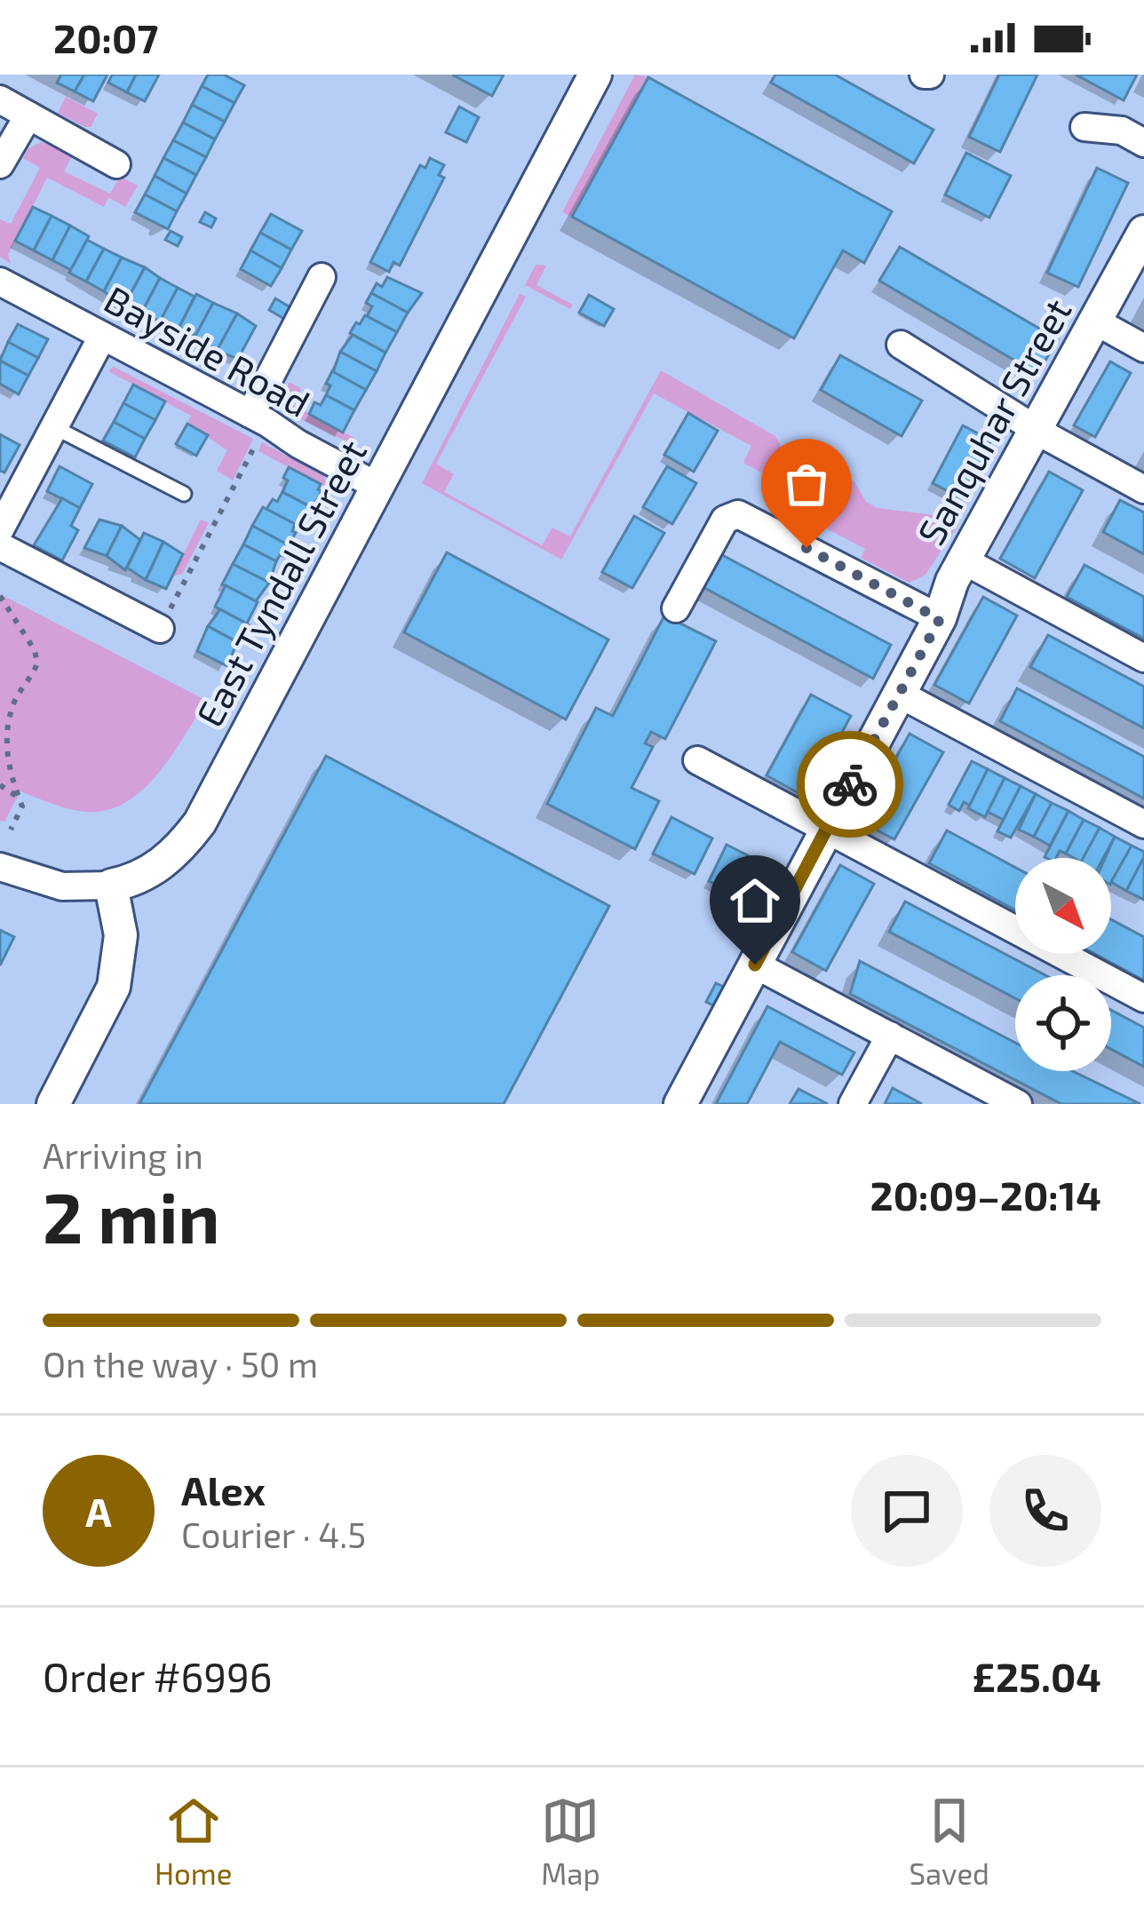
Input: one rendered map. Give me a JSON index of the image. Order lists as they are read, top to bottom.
{
  "streets": {
    "street": ["Bayside Road", "Sanquhar Street", "East Tyndall Street"]
  },
  "crossings": [
    ["Bayside Road", "East Tyndall Street"]
  ],
  "north": "bottom right",
  "page": {
    "status": "20:07",
    "heading": ["2 min", "Arriving in", "20:09–20:14"],
    "panel": [
      "Alex",
      "Courier · 4.5",
      "Order #6996",
      "£25.04"
    ],
    "bar": "On the way · 50 m",
    "round": "A",
    "tabs": ["Home", "Map", "Saved"]
  }
}
